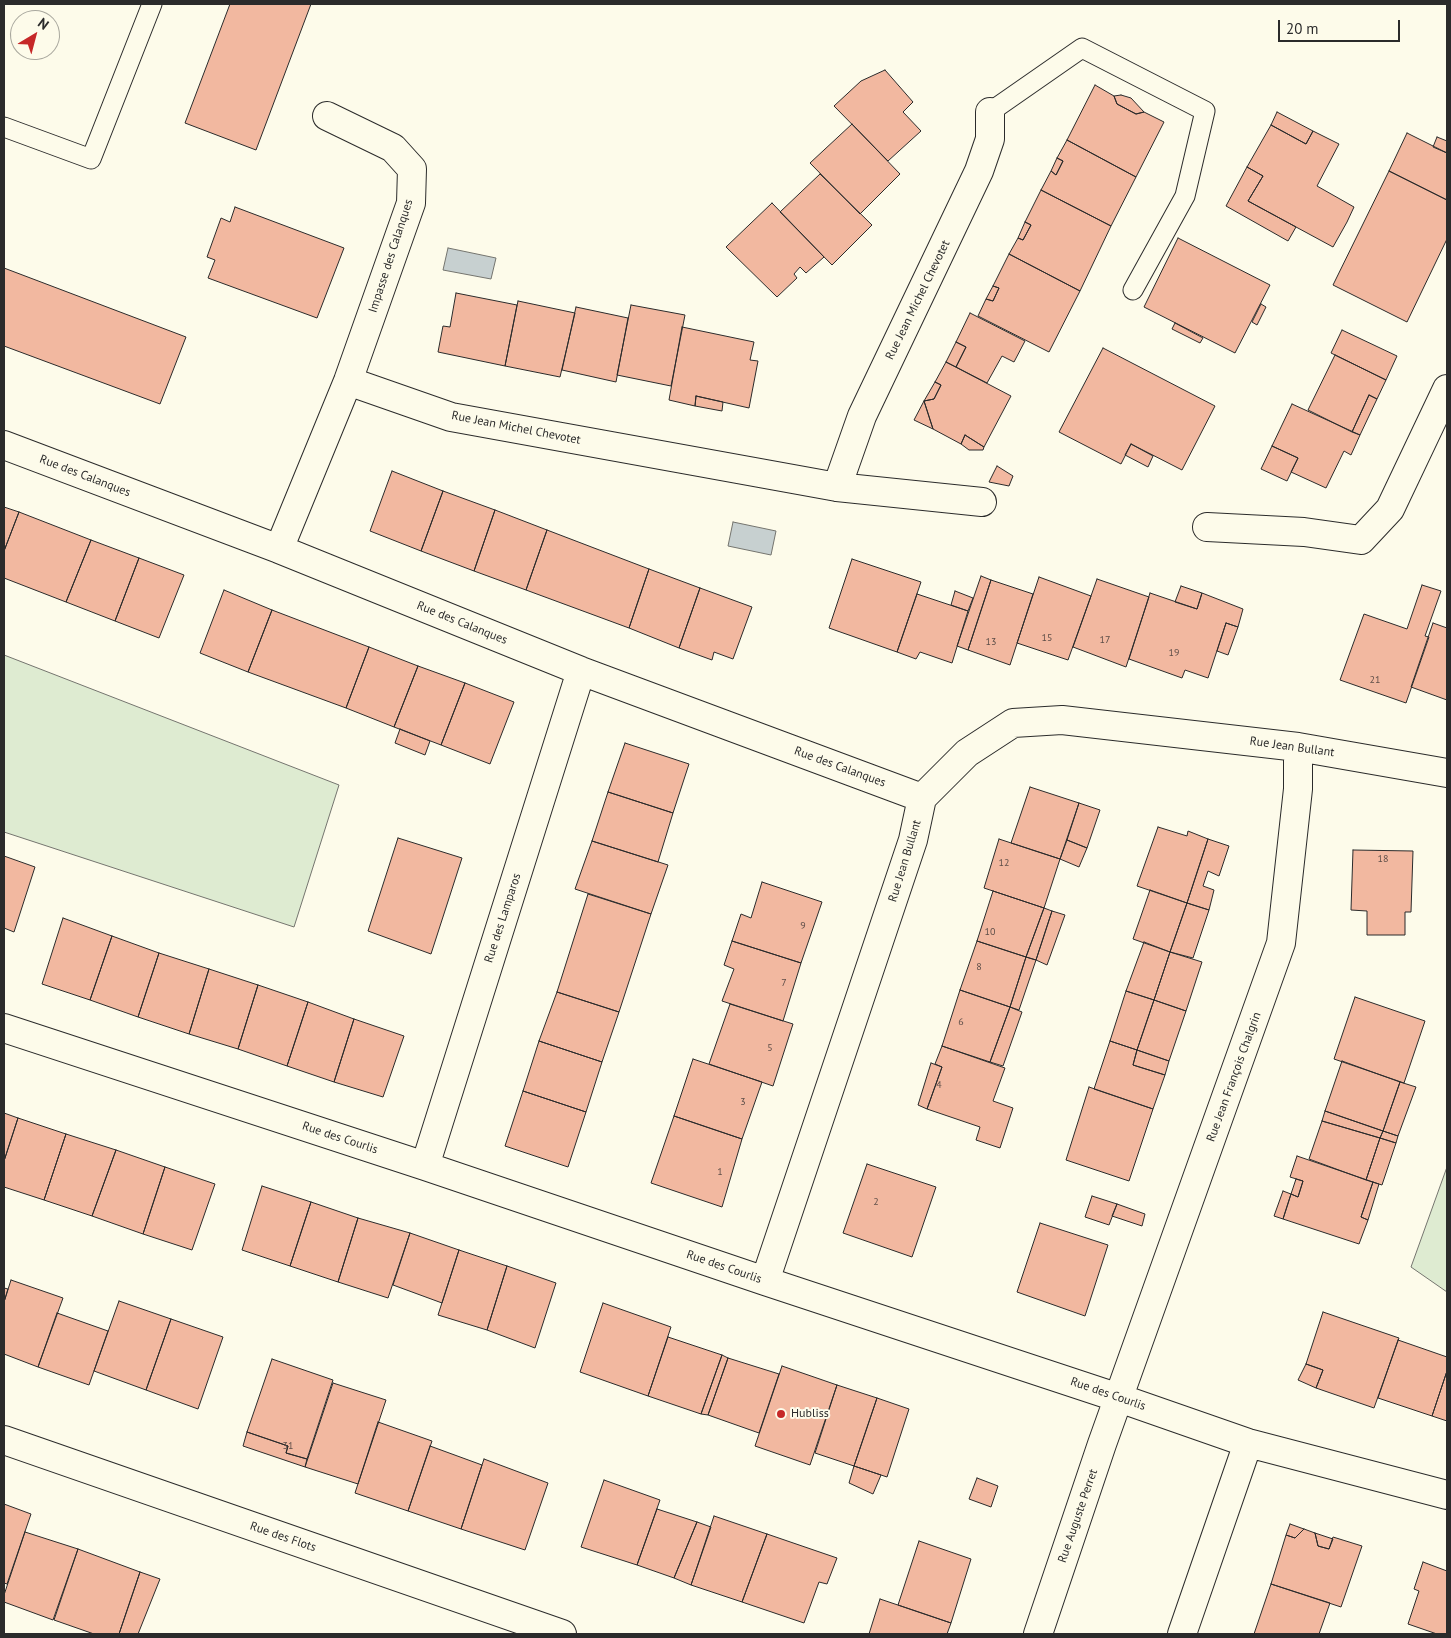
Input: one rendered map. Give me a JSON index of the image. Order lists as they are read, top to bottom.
{
  "streets": {
    "street": [
      "Impasse des Calanques",
      "Rue Jean Michel Chevotet",
      "Rue des Calanques",
      "Rue Jean Bullant",
      "Rue des Lamparos",
      "Rue Jean François Chalgrin",
      "Rue des Courlis",
      "Rue Auguste Perret",
      "Rue des Flots"
    ]
  },
  "crossings": [
    ["Impasse des Calanques", "Rue Jean Michel Chevotet"],
    ["Rue des Calanques", "Rue Jean Bullant"],
    ["Rue des Calanques", "Rue des Lamparos"],
    ["Rue Jean Bullant", "Rue Jean François Chalgrin"],
    ["Rue Jean Bullant", "Rue des Courlis"],
    ["Rue des Lamparos", "Rue des Courlis"],
    ["Rue Jean François Chalgrin", "Rue des Courlis"],
    ["Rue Jean François Chalgrin", "Rue Auguste Perret"],
    ["Rue des Courlis", "Rue Auguste Perret"]
  ],
  "places": ["Hubliss"],
  "house_numbers": [
    "15",
    "17",
    "13",
    "19",
    "21",
    "18",
    "12",
    "9",
    "10",
    "8",
    "7",
    "6",
    "5",
    "4",
    "3",
    "1",
    "2",
    "31"
  ],
  "scale_bar": "20 m",
  "north": "top right"
}
